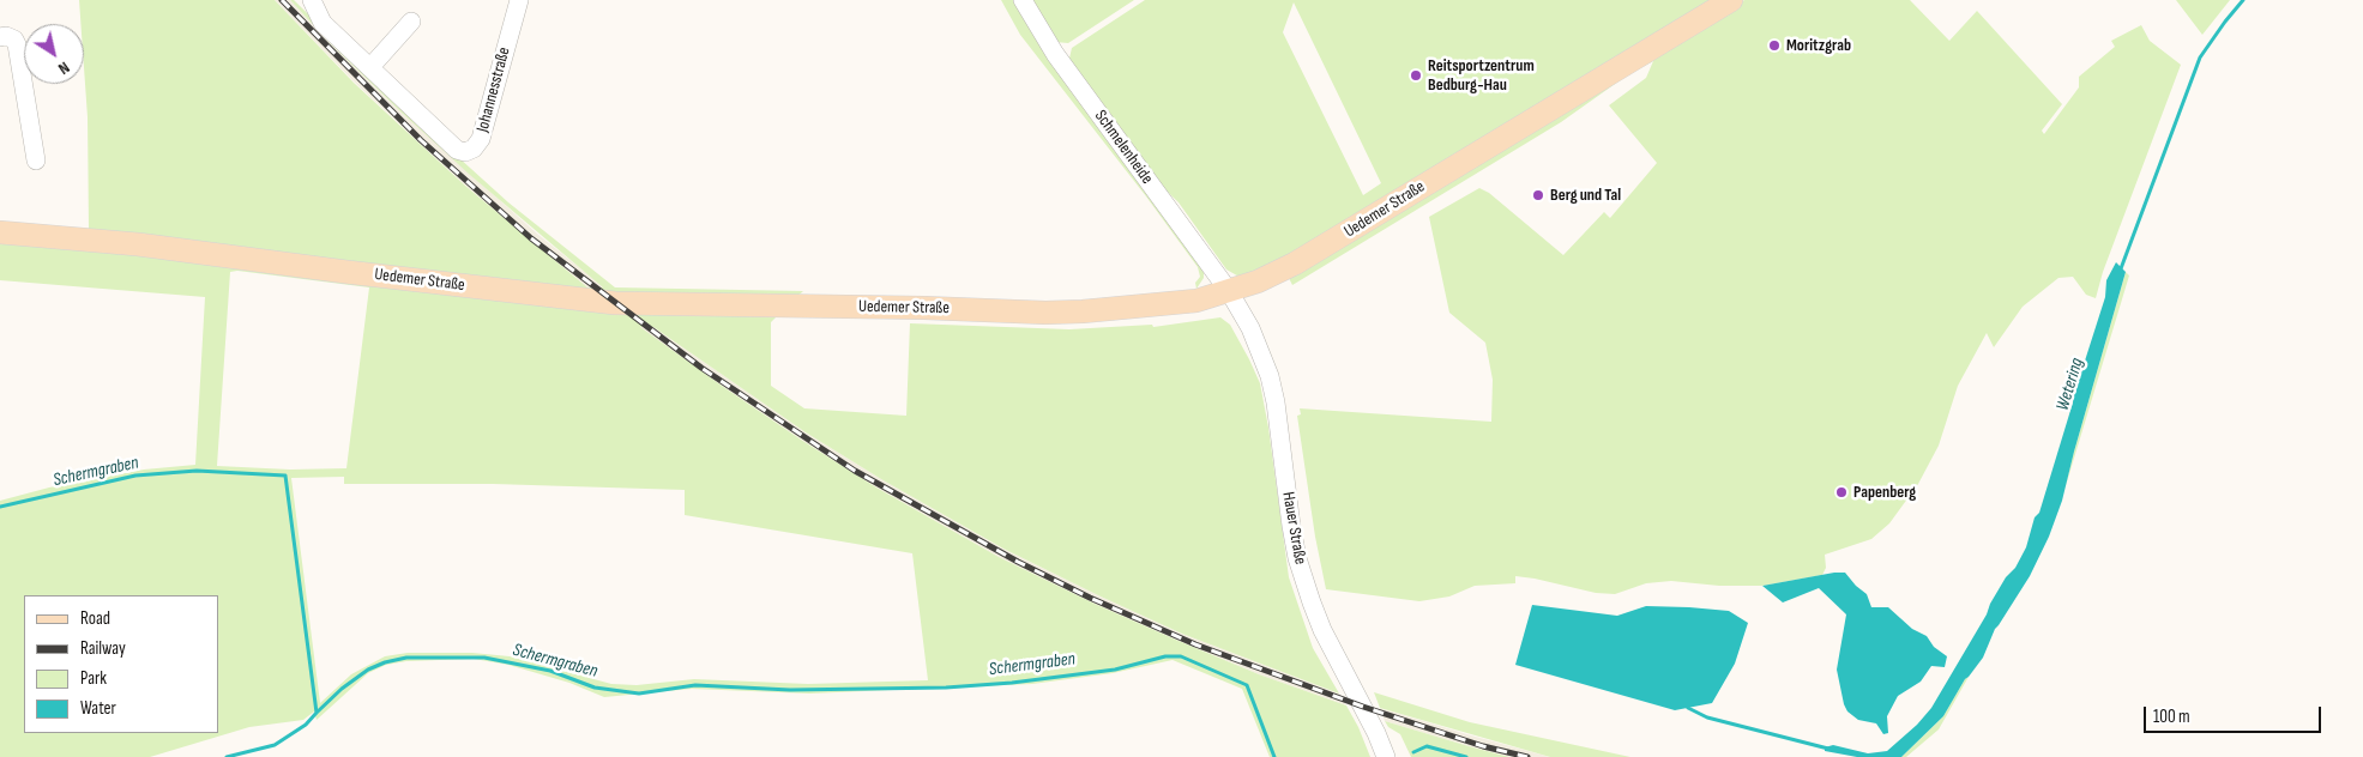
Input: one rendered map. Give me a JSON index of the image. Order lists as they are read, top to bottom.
{
  "streets": {
    "main road": ["Uedemer Straße"],
    "street": ["Johannesstraße", "Schmelenheide", "Hauer Straße"]
  },
  "crossings": [
    ["Schmelenheide", "Uedemer Straße"],
    ["Schmelenheide", "Hauer Straße"],
    ["Uedemer Straße", "Hauer Straße"]
  ],
  "water": ["Wetering", "Schermgraben"],
  "places": [
    "Moritzgrab",
    "Reitsportzentrum Bedburg-Hau",
    "Berg und Tal",
    "Papenberg"
  ],
  "legend": [
    "Road",
    "Railway",
    "Park",
    "Water"
  ],
  "scale_bar": "100 m",
  "north": "bottom right"
}
